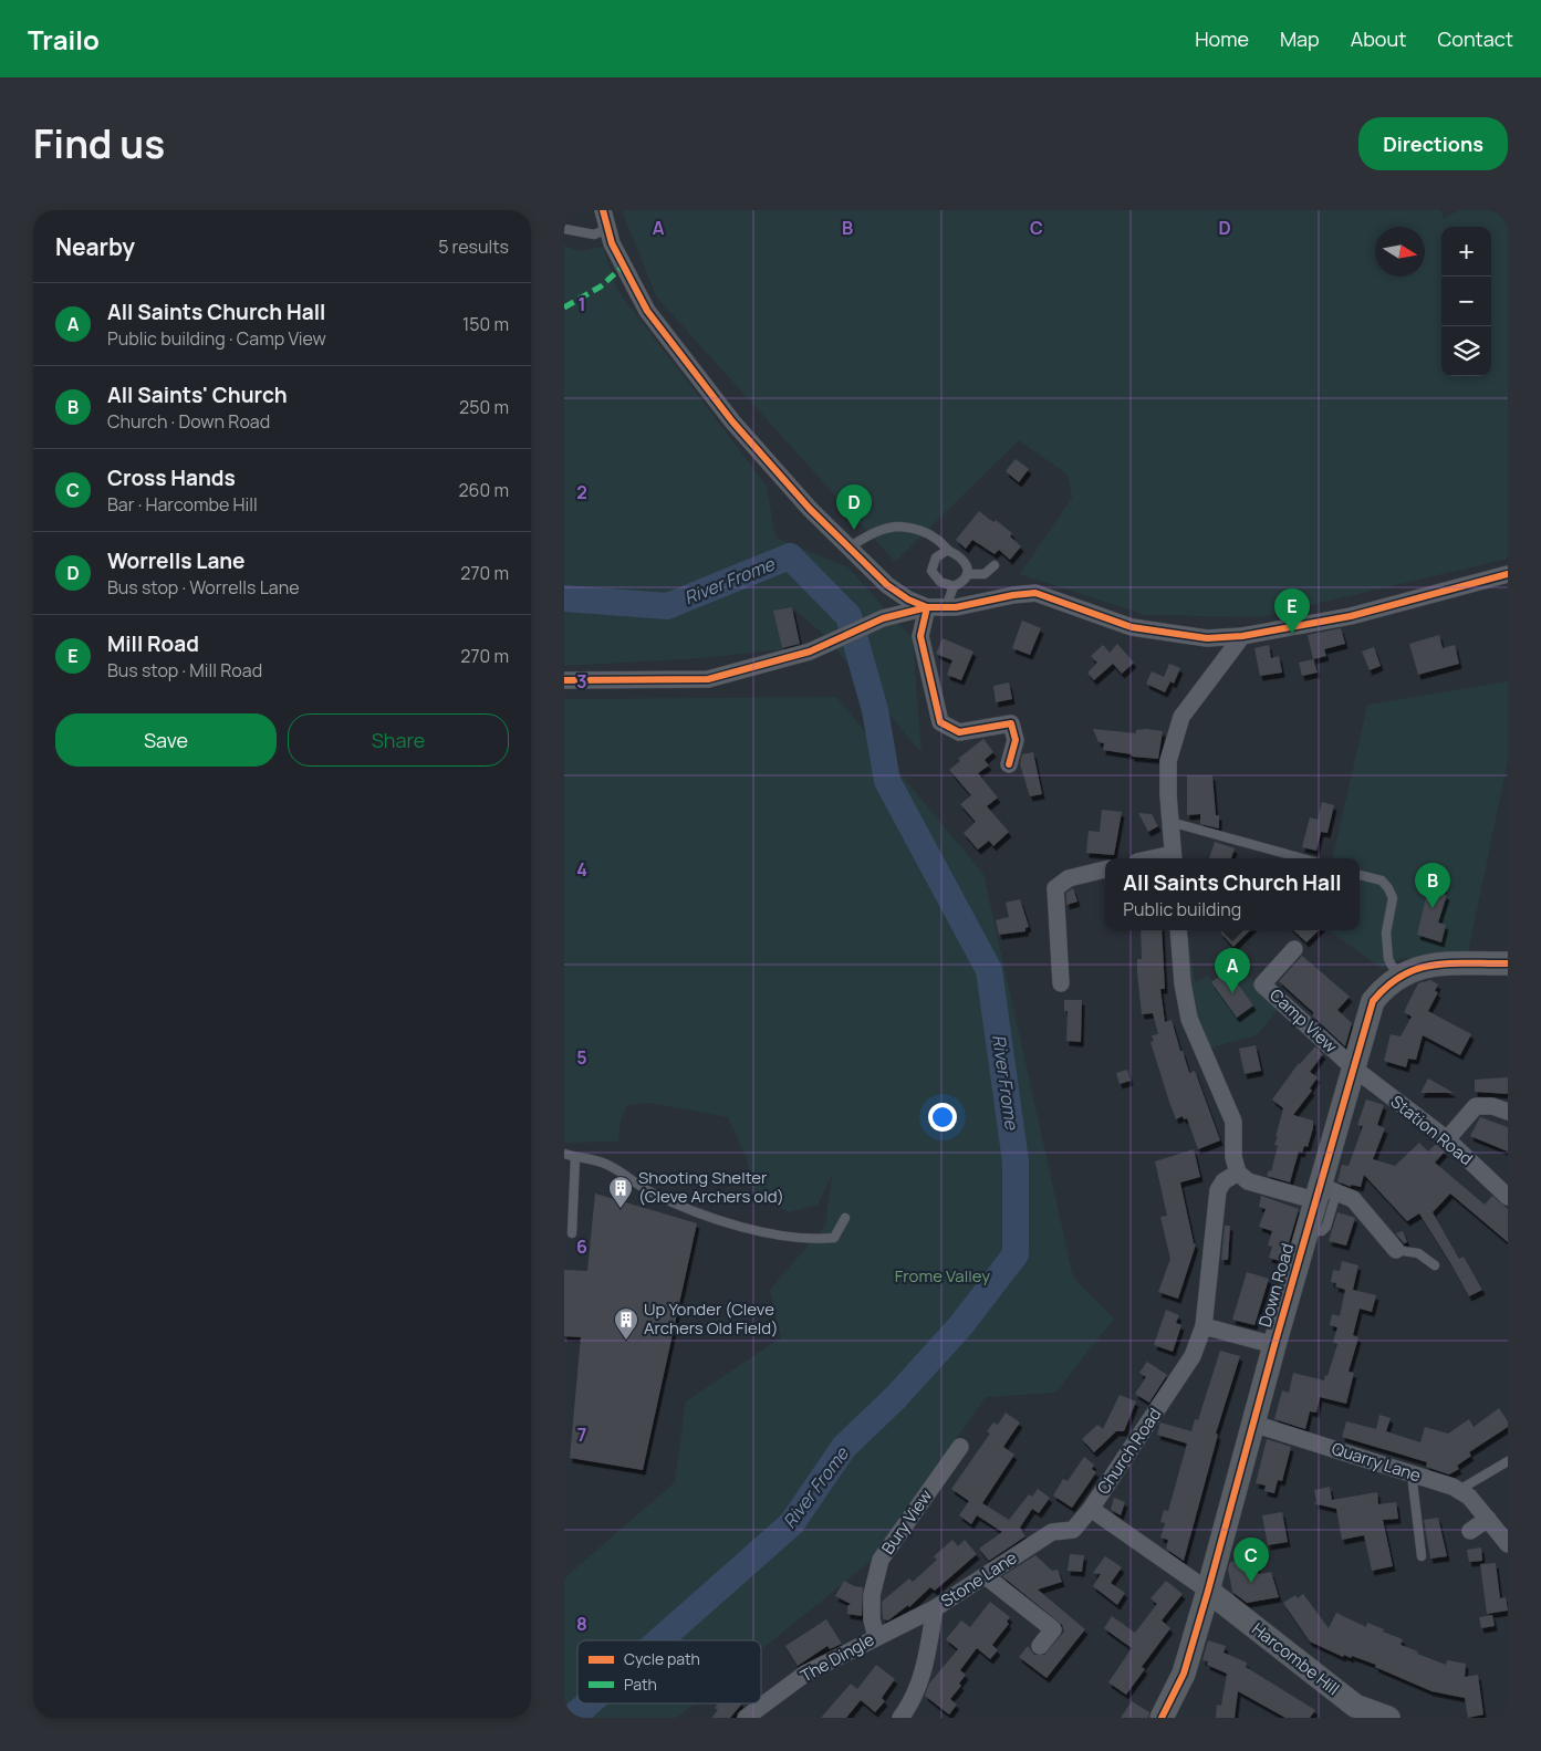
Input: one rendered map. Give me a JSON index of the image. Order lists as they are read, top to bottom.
{
  "streets": {
    "street": [
      "Camp View",
      "Station Road",
      "Down Road",
      "Church Road",
      "Quarry Lane",
      "Bury View",
      "Stone Lane",
      "The Dingle",
      "Harcombe Hill"
    ]
  },
  "crossings": [
    ["Camp View", "Station Road"],
    ["Camp View", "Down Road"],
    ["Station Road", "Down Road"],
    ["Down Road", "Church Road"],
    ["Down Road", "Quarry Lane"],
    ["Down Road", "Harcombe Hill"],
    ["Church Road", "Stone Lane"],
    ["Church Road", "Harcombe Hill"],
    ["Bury View", "The Dingle"],
    ["Stone Lane", "The Dingle"]
  ],
  "water": ["River Frome"],
  "parks": ["Frome Valley"],
  "places": {
    "building": ["Shooting Shelter (Cleve Archers old)", "Up Yonder (Cleve Archers Old Field)"]
  },
  "legend": ["Cycle path", "Path"],
  "north": "right",
  "page": {
    "header": "Trailo",
    "nav": [
      "Home",
      "Map",
      "About",
      "Contact"
    ],
    "title": "Find us",
    "buttons": [
      "Directions",
      ["Save", "Share"]
    ],
    "heading": ["Nearby", "5 results"],
    "map_buttons": ["+", "−"],
    "list": [
      {
        "mark": "A",
        "name": "All Saints Church Hall",
        "note": "Public building · Camp View",
        "value": "150 m"
      },
      {
        "mark": "B",
        "name": "All Saints' Church",
        "note": "Church · Down Road",
        "value": "250 m"
      },
      {
        "mark": "C",
        "name": "Cross Hands",
        "note": "Bar · Harcombe Hill",
        "value": "260 m"
      },
      {
        "mark": "D",
        "name": "Worrells Lane",
        "note": "Bus stop · Worrells Lane",
        "value": "270 m"
      },
      {
        "mark": "E",
        "name": "Mill Road",
        "note": "Bus stop · Mill Road",
        "value": "270 m"
      }
    ],
    "pins": [
      "D",
      "E",
      "B",
      "A",
      "C"
    ],
    "popup": ["All Saints Church Hall", "Public building"]
  },
  "grid": {
    "columns": [
      "A",
      "B",
      "C",
      "D"
    ],
    "rows": [
      "1",
      "2",
      "3",
      "4",
      "5",
      "6",
      "7",
      "8"
    ]
  }
}
